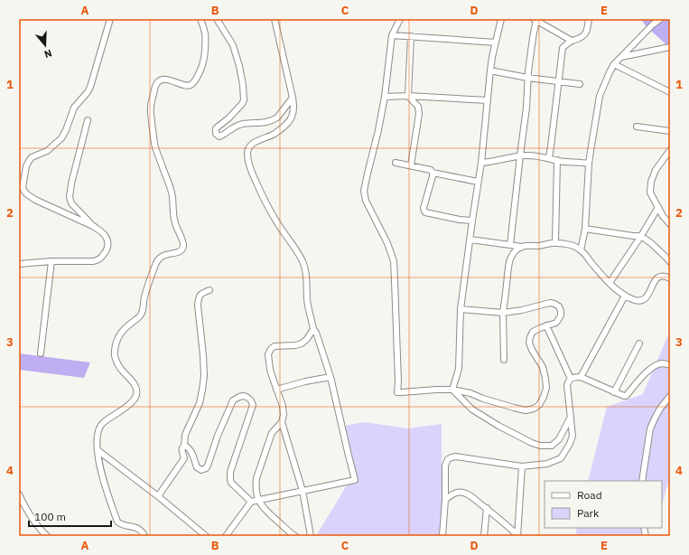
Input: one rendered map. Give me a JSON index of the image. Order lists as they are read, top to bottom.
{
  "legend": ["Road", "Park"],
  "scale_bar": "100 m",
  "north": "bottom",
  "grid": {
    "columns": [
      "A",
      "B",
      "C",
      "D",
      "E"
    ],
    "rows": [
      "1",
      "2",
      "3",
      "4"
    ]
  }
}
